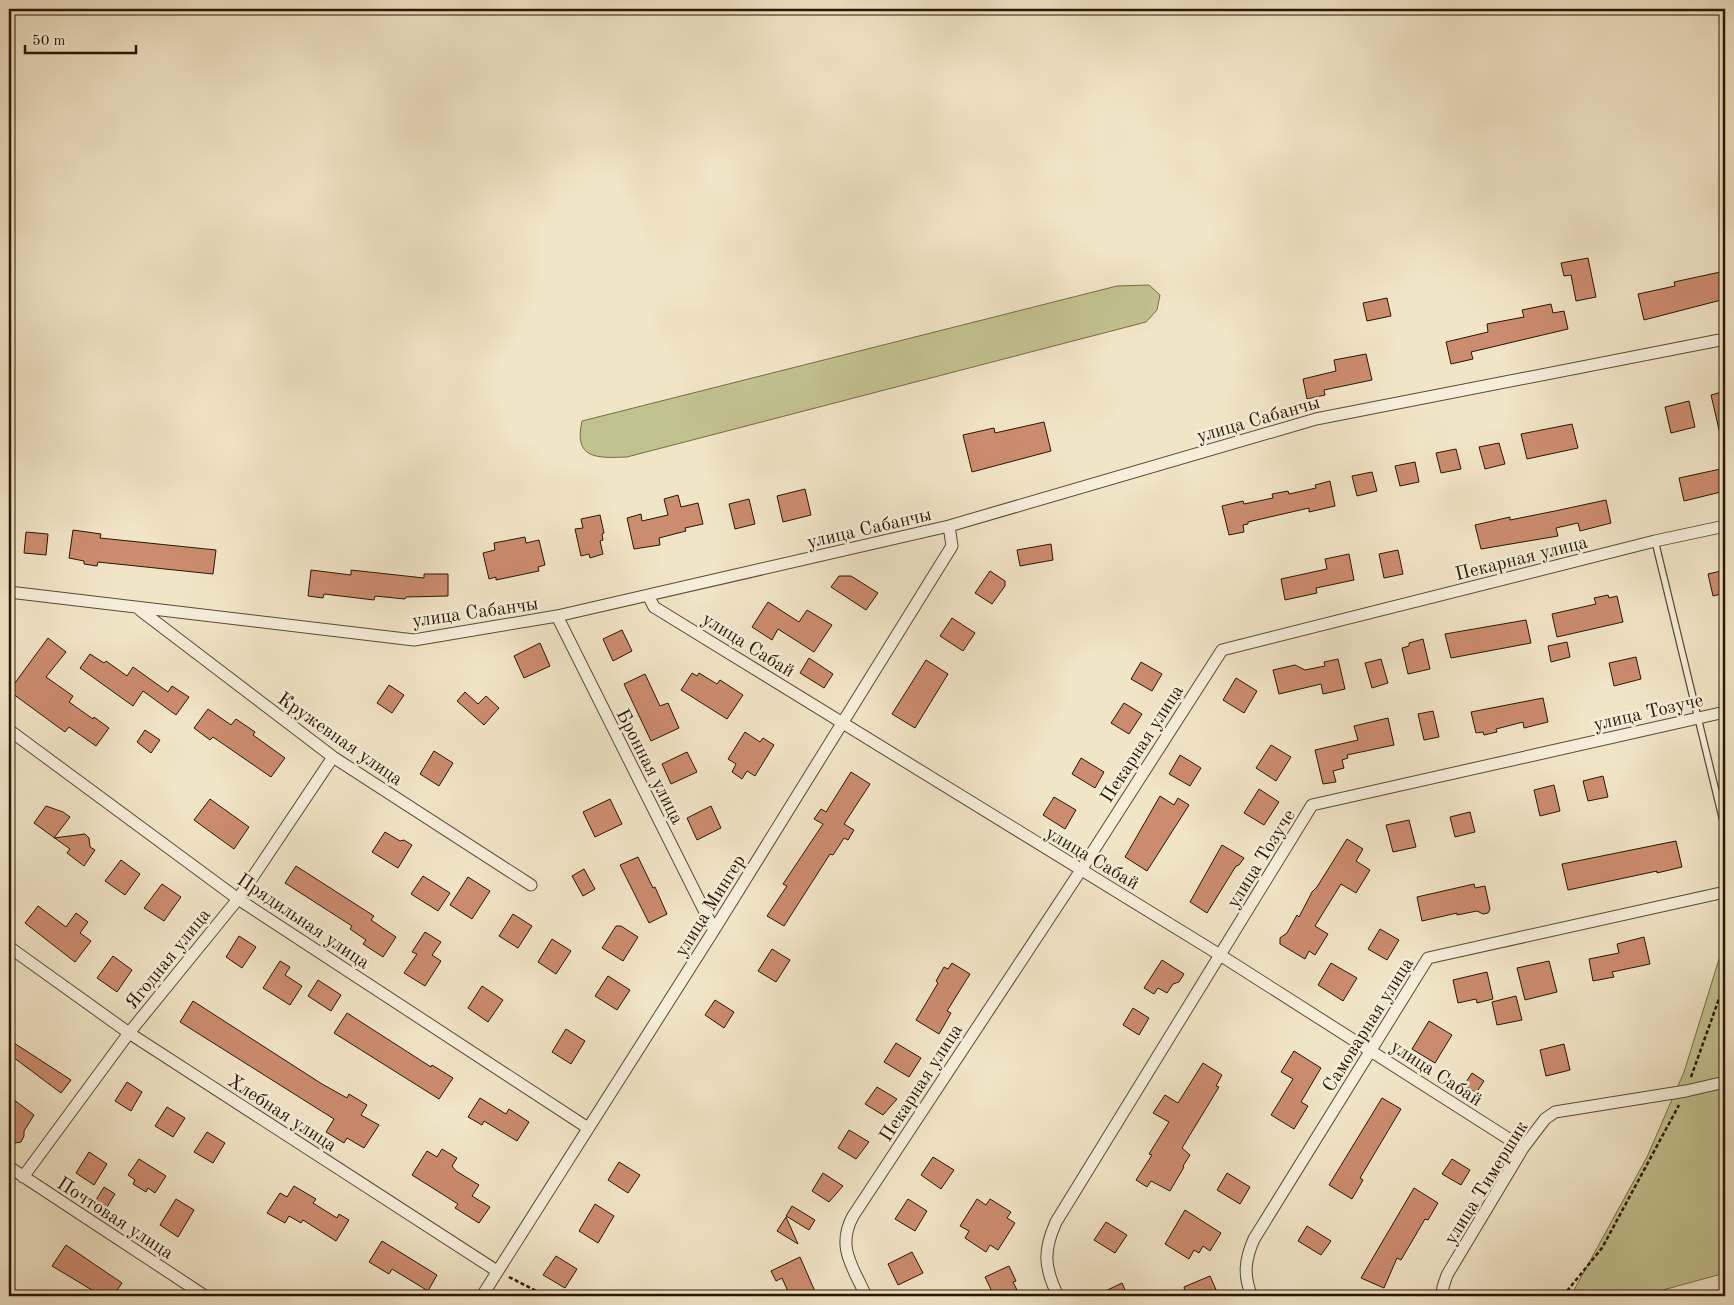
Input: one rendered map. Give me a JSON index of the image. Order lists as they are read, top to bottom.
{
  "streets": {
    "street": [
      "улица Сабанчы",
      "Пекарная улица",
      "улица Сабай",
      "улица Тозуче",
      "Кружевная улица",
      "Бронная улица",
      "улица Мингер",
      "Прядильная улица",
      "Ягодная улица",
      "Самоварная улица",
      "Хлебная улица",
      "улица Тимершик",
      "Почтовая улица"
    ]
  },
  "crossings": [
    ["улица Сабанчы", "улица Сабай"],
    ["улица Сабанчы", "Кружевная улица"],
    ["улица Сабанчы", "Бронная улица"],
    ["улица Сабанчы", "улица Мингер"],
    ["Пекарная улица", "улица Сабай"],
    ["улица Сабай", "улица Тозуче"],
    ["улица Сабай", "улица Мингер"],
    ["улица Сабай", "Самоварная улица"],
    ["улица Сабай", "улица Тимершик"],
    ["Кружевная улица", "Ягодная улица"],
    ["Бронная улица", "улица Мингер"],
    ["улица Мингер", "Прядильная улица"],
    ["улица Мингер", "Хлебная улица"],
    ["Прядильная улица", "Ягодная улица"],
    ["Ягодная улица", "Хлебная улица"],
    ["Ягодная улица", "Почтовая улица"]
  ],
  "scale_bar": "50 m"
}
